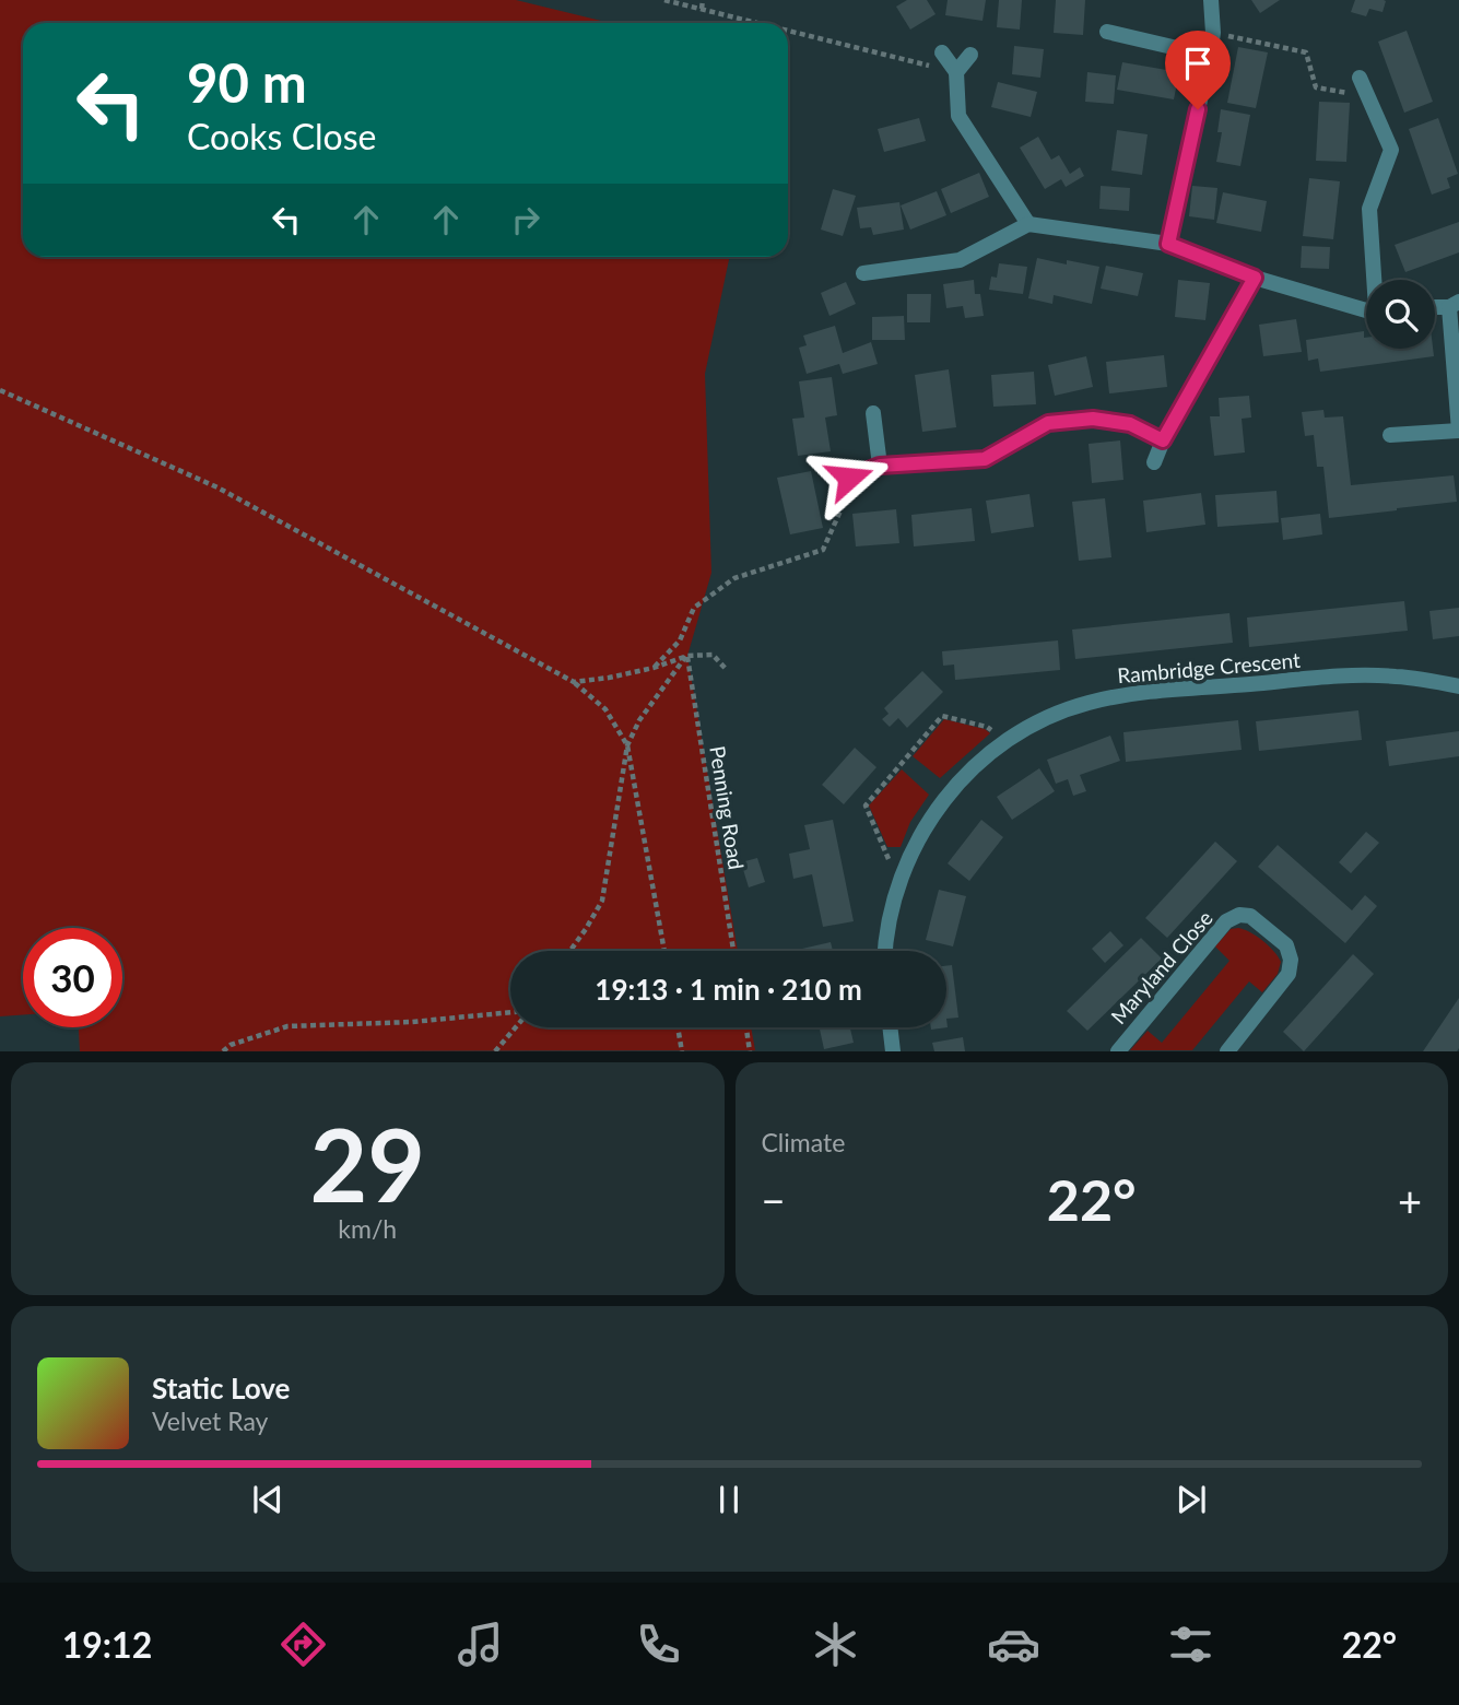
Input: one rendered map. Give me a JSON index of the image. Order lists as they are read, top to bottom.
{
  "streets": {
    "street": ["Rambridge Crescent", "Maryland Close"],
    "path": ["Penning Road"]
  },
  "page": {
    "turn": ["90 m", "Cooks Close"],
    "limit": "30",
    "trip": "19:13 · 1 min · 210 m",
    "tile": [
      ["29", "km/h"],
      "Climate"
    ],
    "heat": ["−", "22°", "+"],
    "song": ["Static Love", "Velvet Ray"],
    "tabs": ["19:12", "22°"]
  }
}
